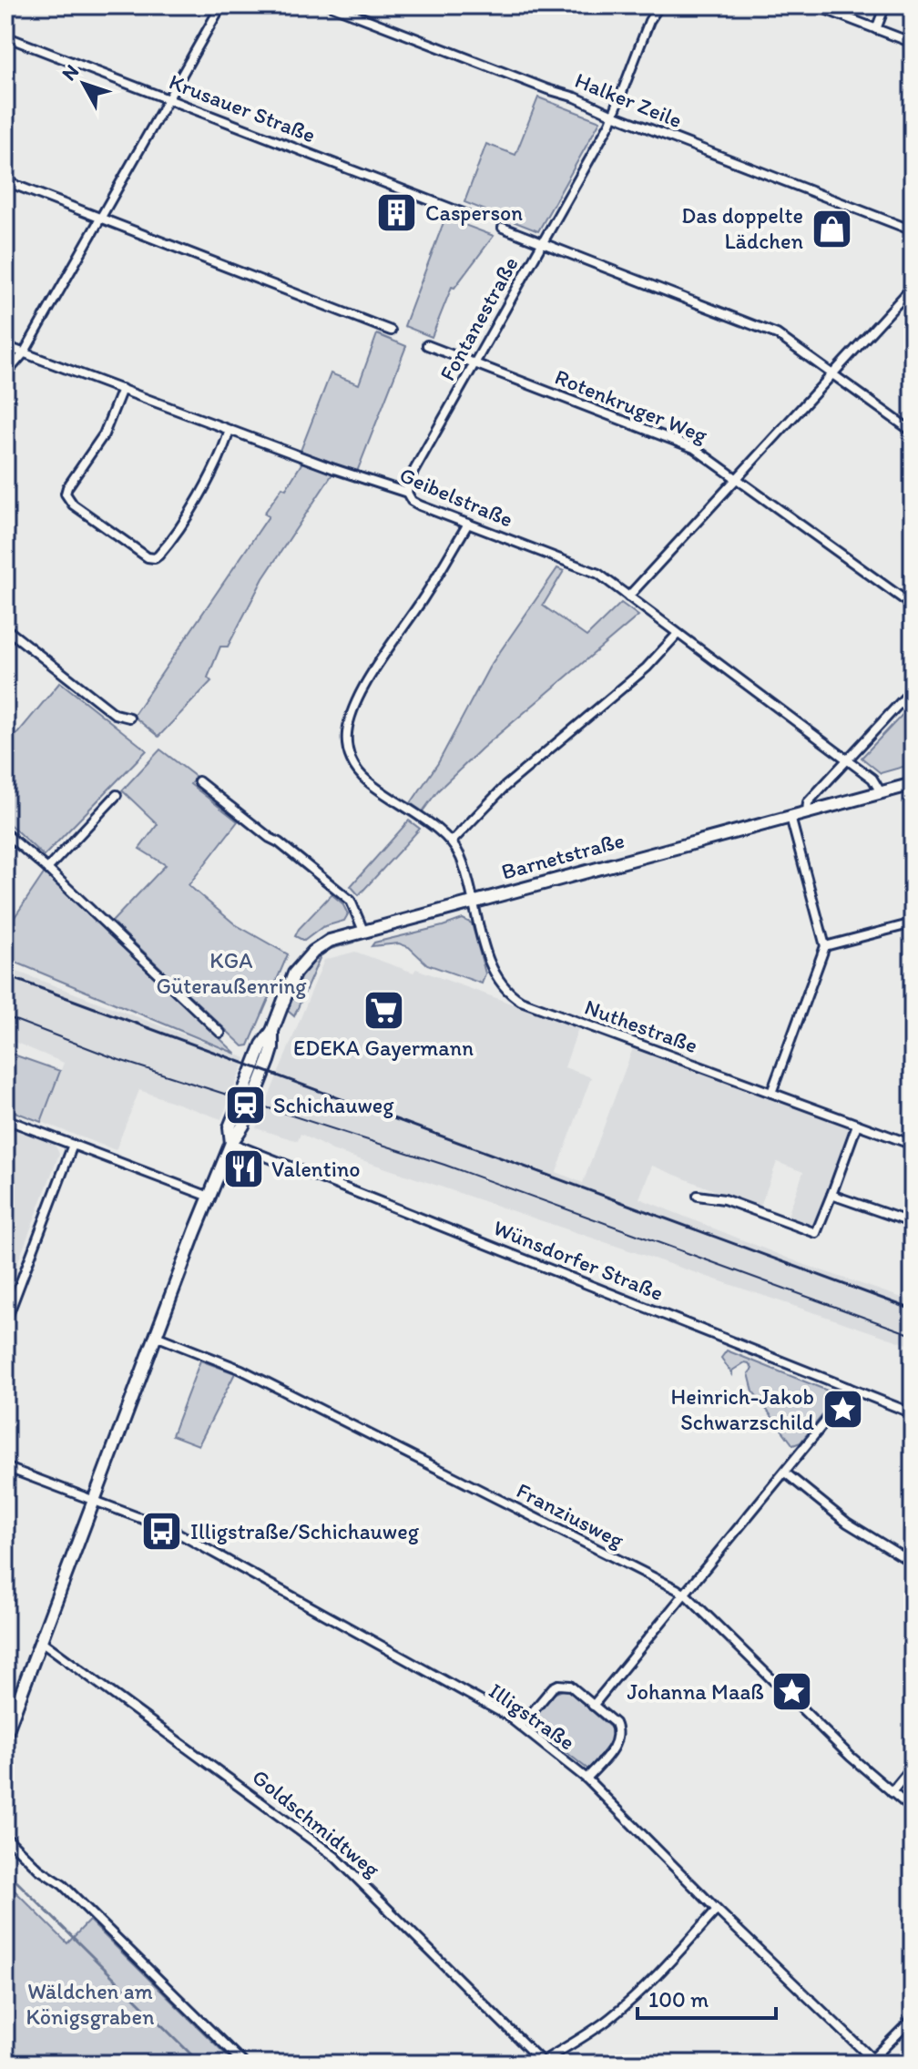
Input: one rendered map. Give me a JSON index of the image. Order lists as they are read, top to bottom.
{
  "streets": {
    "street": [
      "Halker Zeile",
      "Krusauer Straße",
      "Fontanestraße",
      "Rotenkruger Weg",
      "Geibelstraße",
      "Barnetstraße",
      "Nuthestraße",
      "Wünsdorfer Straße",
      "Franziusweg",
      "Illigstraße",
      "Goldschmidtweg"
    ]
  },
  "crossings": [
    ["Halker Zeile", "Fontanestraße"],
    ["Fontanestraße", "Rotenkruger Weg"],
    ["Fontanestraße", "Geibelstraße"],
    ["Geibelstraße", "Barnetstraße"],
    ["Barnetstraße", "Nuthestraße"],
    ["Barnetstraße", "Wünsdorfer Straße"]
  ],
  "parks": ["KGA Güteraußenring", "Wäldchen am Königsgraben"],
  "places": {
    "building": ["Casperson"],
    "shop": ["Das doppelte Lädchen"],
    "supermarket": ["EDEKA Gayermann"],
    "station": ["Schichauweg"],
    "restaurant": ["Valentino"],
    "place": ["Heinrich-Jakob Schwarzschild", "Johanna Maaß"],
    "bus stop": ["Illigstraße/Schichauweg"]
  },
  "scale_bar": "100 m",
  "north": "top left"
}
